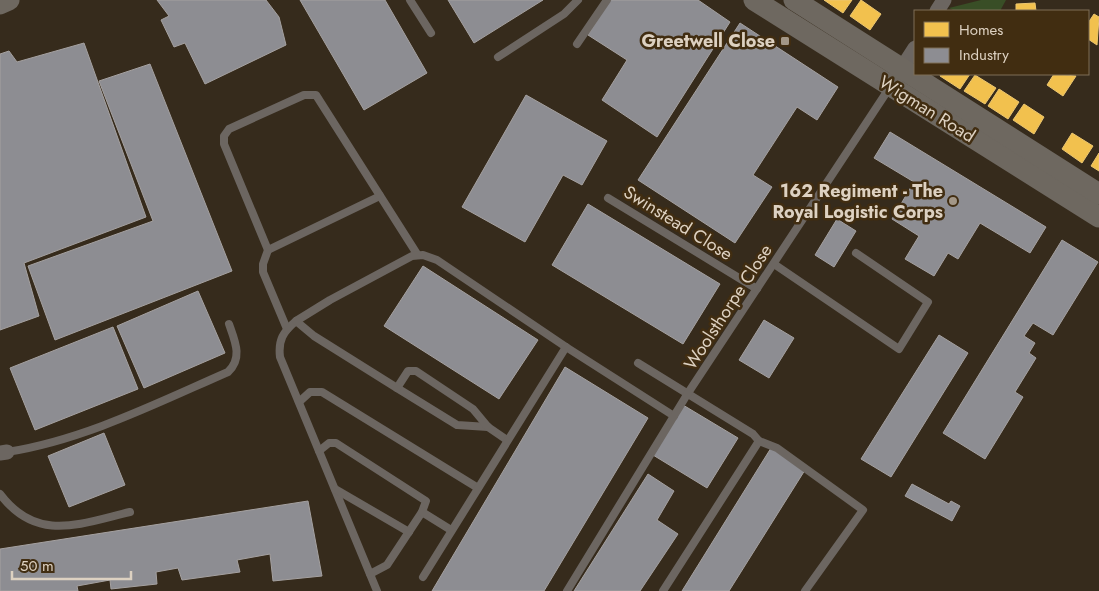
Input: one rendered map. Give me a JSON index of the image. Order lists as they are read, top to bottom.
{
  "streets": {
    "street": ["Wigman Road"],
    "lane": ["Swinstead Close", "Woolsthorpe Close"]
  },
  "crossings": [
    ["Wigman Road", "Woolsthorpe Close"],
    ["Swinstead Close", "Woolsthorpe Close"]
  ],
  "places": {
    "transit": ["Greetwell Close"],
    "other": ["162 Regiment - The Royal Logistic Corps"]
  },
  "legend": ["Homes", "Industry"],
  "scale_bar": "50 m"
}
